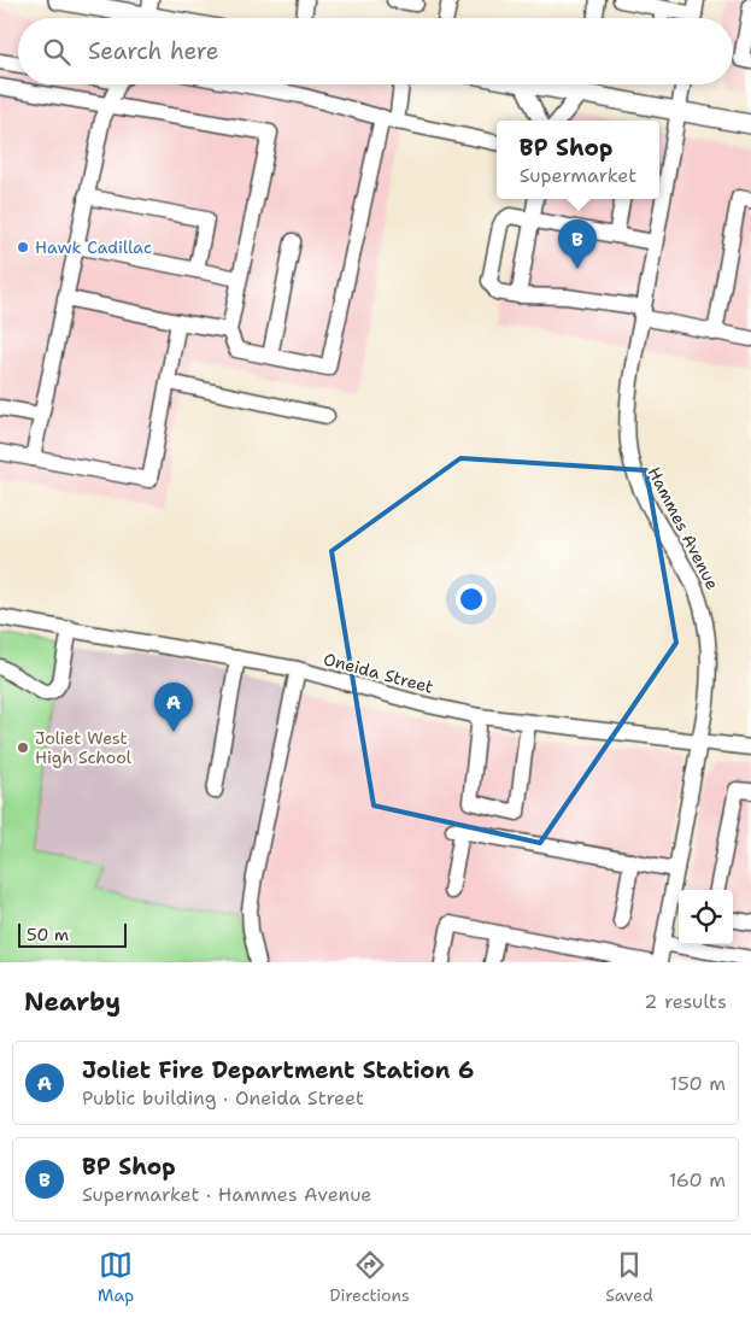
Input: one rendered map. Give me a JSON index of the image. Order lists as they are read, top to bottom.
{
  "streets": {
    "street": ["Hammes Avenue", "Oneida Street"]
  },
  "crossings": [
    ["Hammes Avenue", "Oneida Street"]
  ],
  "places": ["Hawk Cadillac", "Joliet West High School"],
  "scale_bar": "50 m",
  "page": {
    "search": "Search here",
    "popup": ["BP Shop", "Supermarket"],
    "pins": ["B", "A"],
    "scale": "50 m",
    "heading": ["Nearby", "2 results"],
    "list": [
      {
        "mark": "A",
        "name": "Joliet Fire Department Station 6",
        "note": "Public building · Oneida Street",
        "value": "150 m"
      },
      {
        "mark": "B",
        "name": "BP Shop",
        "note": "Supermarket · Hammes Avenue",
        "value": "160 m"
      }
    ],
    "nav": ["Map", "Directions", "Saved"]
  }
}
